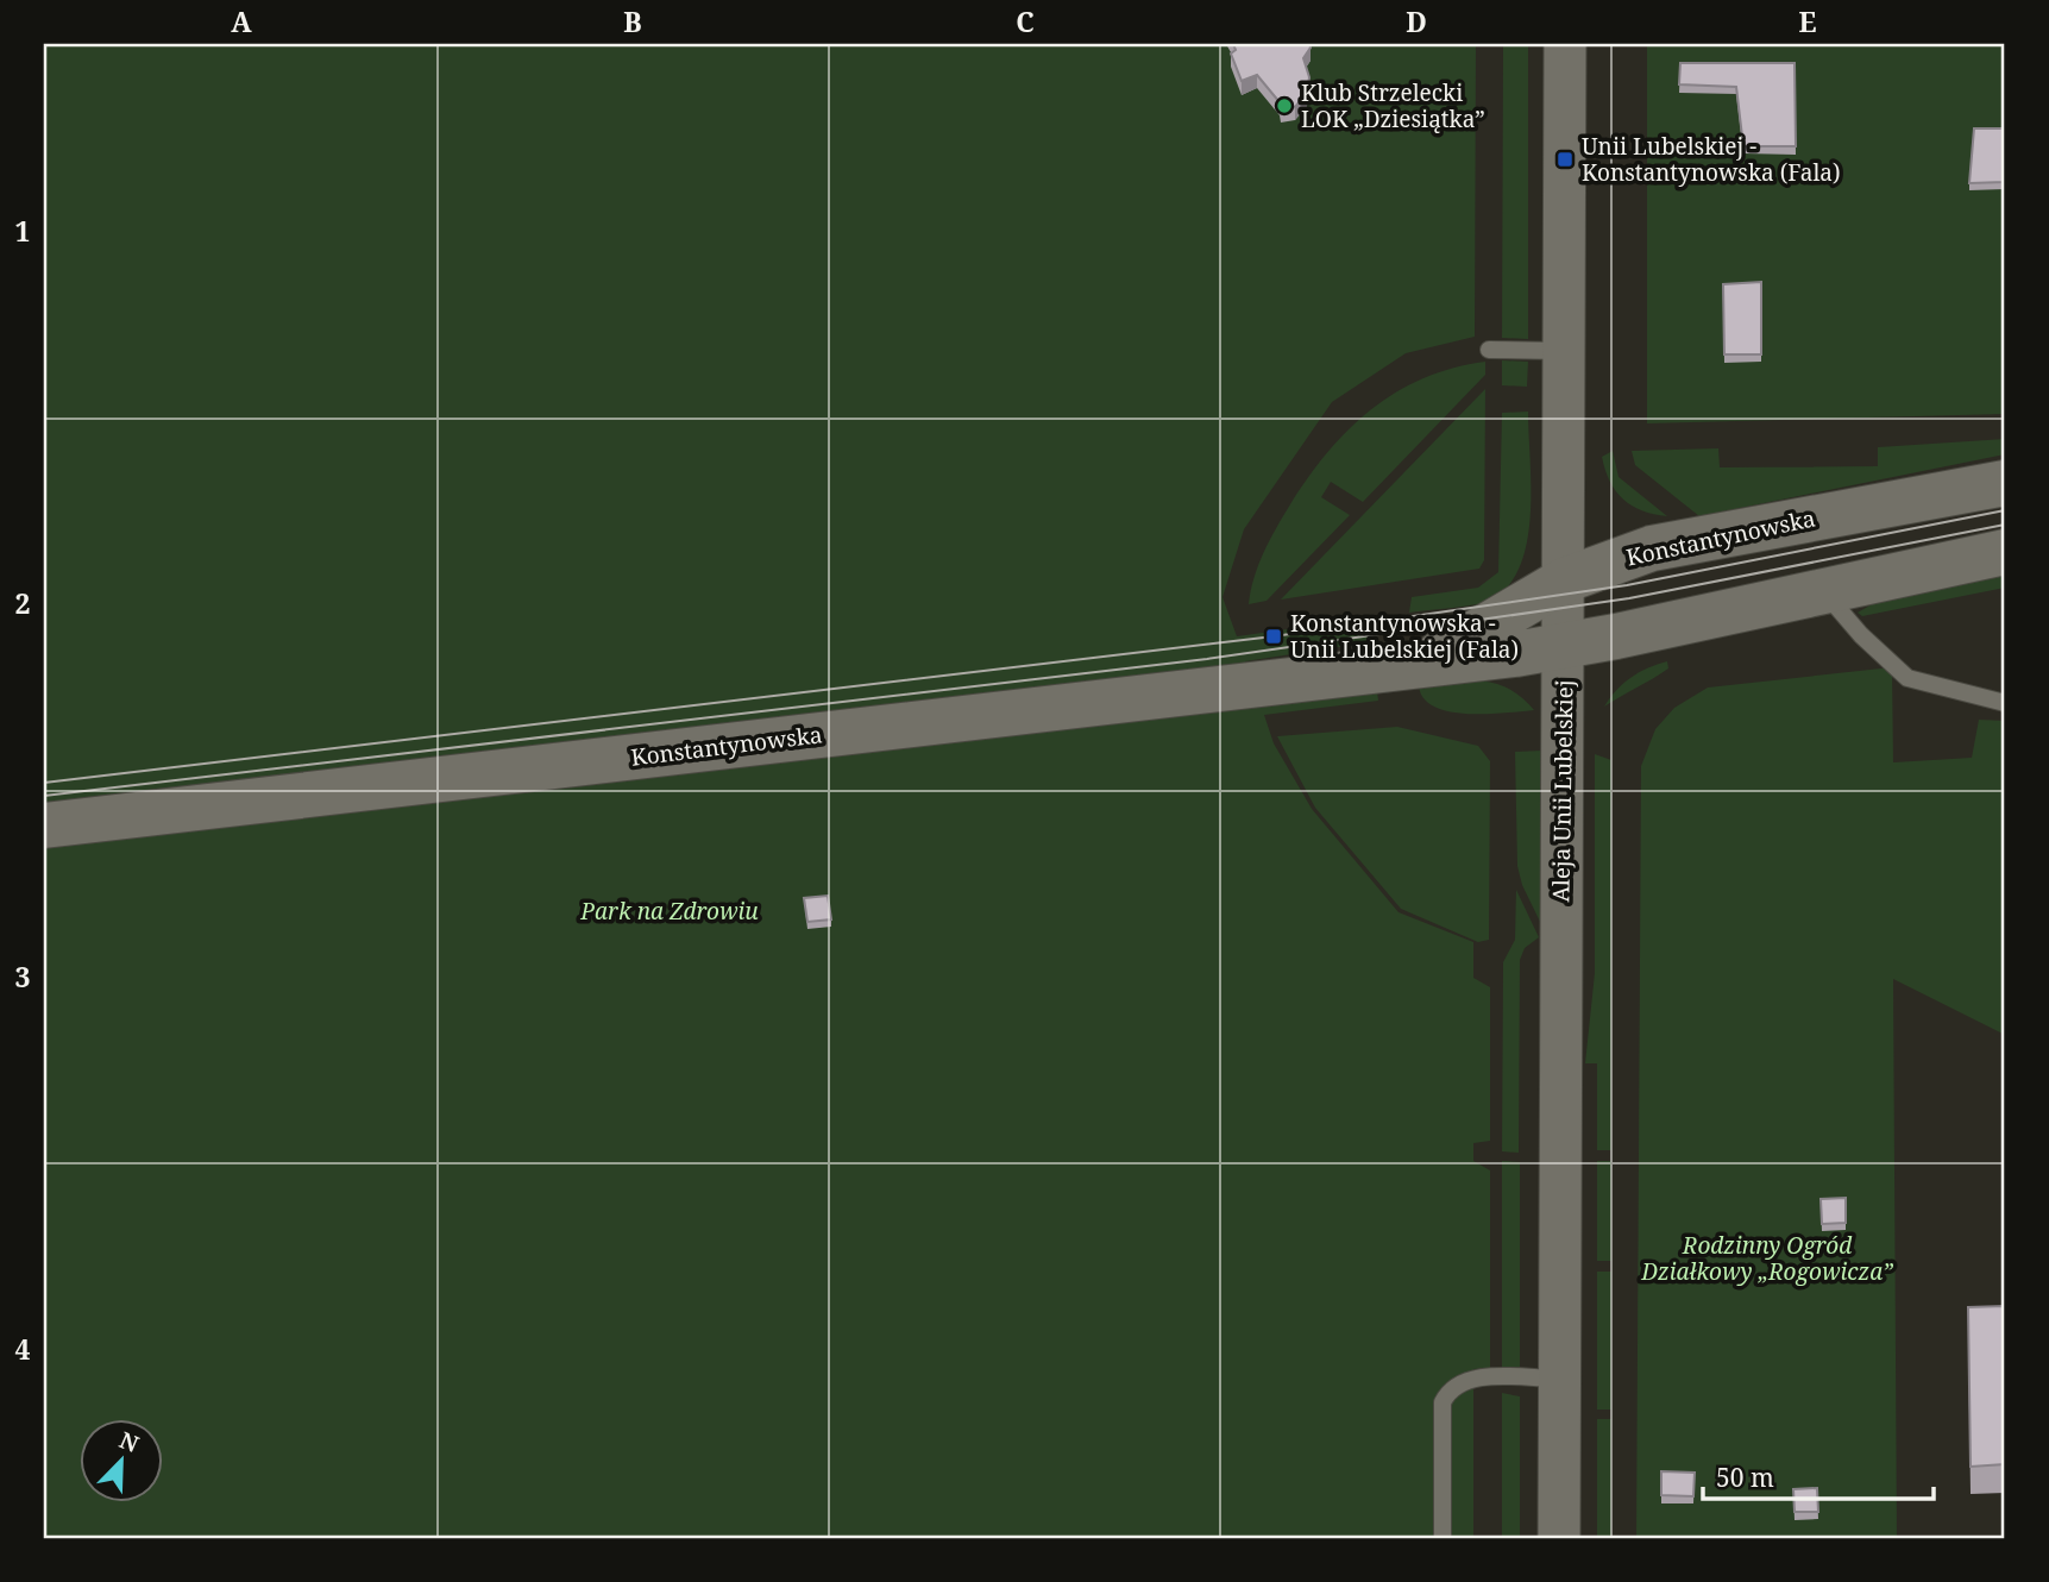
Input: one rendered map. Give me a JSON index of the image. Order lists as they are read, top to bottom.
{
  "streets": {
    "main road": ["Konstantynowska"],
    "street": ["Aleja Unii Lubelskiej"]
  },
  "crossings": [
    ["Konstantynowska", "Aleja Unii Lubelskiej"]
  ],
  "parks": ["Park na Zdrowiu", "Rodzinny Ogród Działkowy „Rogowicza”"],
  "places": {
    "other": ["Klub Strzelecki LOK „Dziesiątka”"],
    "transit": ["Unii Lubelskiej - Konstantynowska (Fala)", "Konstantynowska - Unii Lubelskiej (Fala)"]
  },
  "scale_bar": "50 m",
  "north": "top right",
  "grid": {
    "columns": [
      "A",
      "B",
      "C",
      "D",
      "E"
    ],
    "rows": [
      "1",
      "2",
      "3",
      "4"
    ]
  }
}
